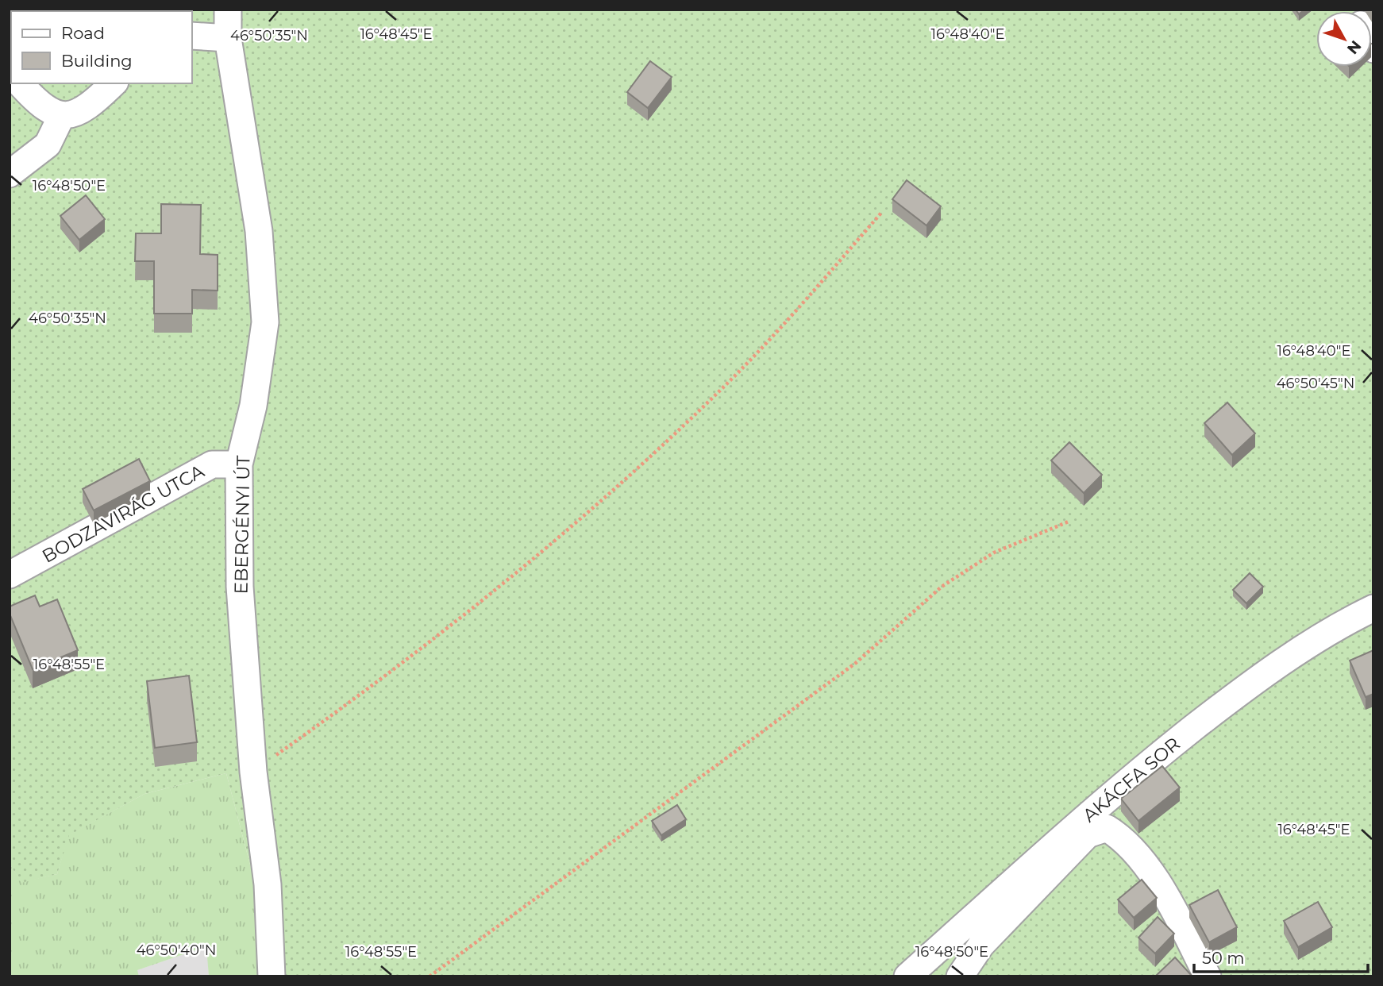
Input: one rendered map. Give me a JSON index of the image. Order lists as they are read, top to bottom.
{
  "streets": {
    "street": ["BODZAVIRÁG UTCA", "EBERGÉNYI ÚT", "AKÁCFA SOR"]
  },
  "crossings": [
    ["BODZAVIRÁG UTCA", "EBERGÉNYI ÚT"]
  ],
  "legend": ["Road", "Building"],
  "scale_bar": "50 m",
  "north": "bottom right",
  "coordinates": [
    "16°48'45\"E",
    "16°48'40\"E",
    "46°50'35\"N",
    "16°48'50\"E",
    "46°50'45\"N",
    "16°48'55\"E",
    "46°50'40\"N"
  ]
}
